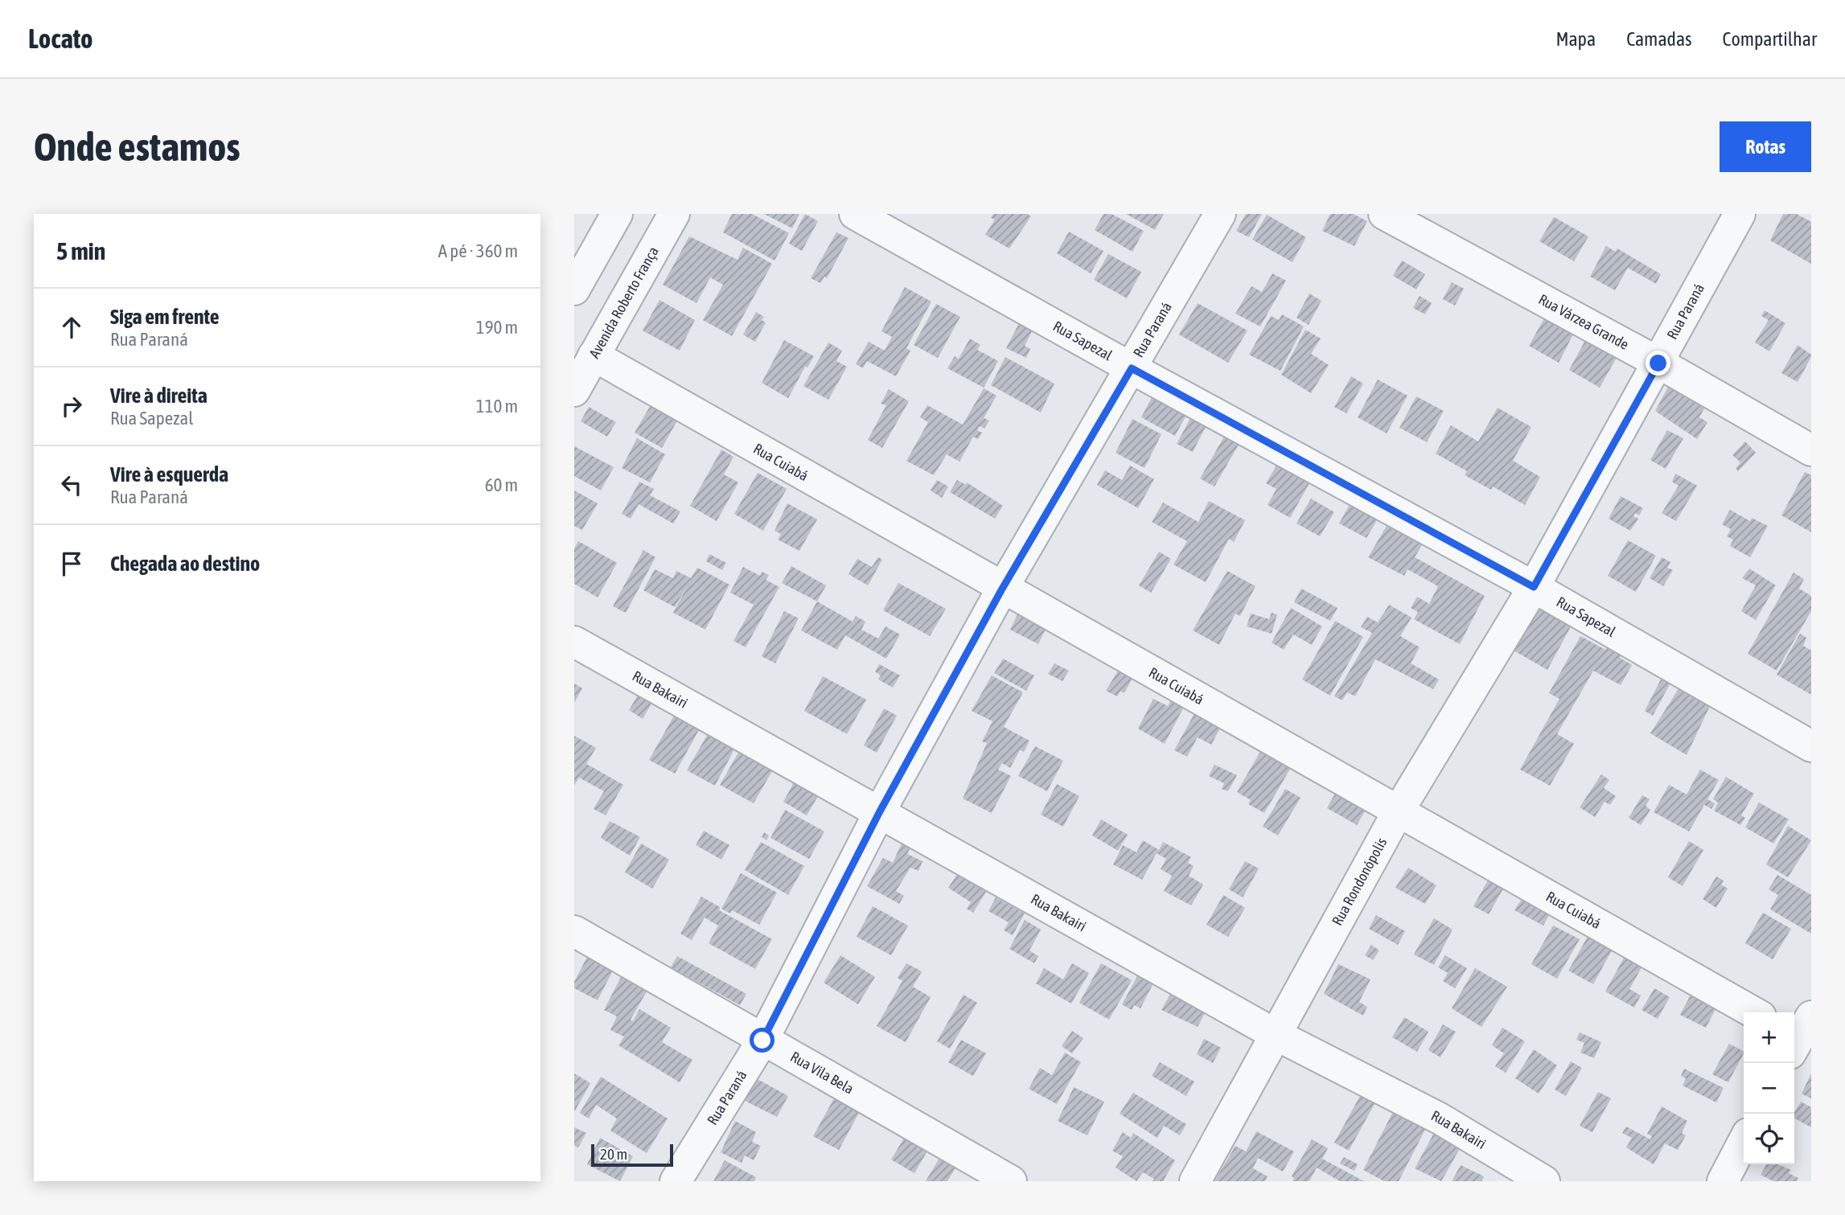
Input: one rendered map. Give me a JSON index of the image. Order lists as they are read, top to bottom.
{
  "streets": {
    "street": [
      "Avenida Roberto França",
      "Rua Paraná",
      "Rua Várzea Grande",
      "Rua Sapezal",
      "Rua Cuiabá",
      "Rua Bakairi",
      "Rua Rondonópolis",
      "Rua Vila Bela"
    ]
  },
  "crossings": [
    ["Avenida Roberto França", "Rua Cuiabá"],
    ["Rua Paraná", "Rua Várzea Grande"],
    ["Rua Paraná", "Rua Sapezal"],
    ["Rua Paraná", "Rua Cuiabá"],
    ["Rua Paraná", "Rua Bakairi"],
    ["Rua Paraná", "Rua Rondonópolis"],
    ["Rua Paraná", "Rua Vila Bela"],
    ["Rua Sapezal", "Rua Rondonópolis"],
    ["Rua Cuiabá", "Rua Rondonópolis"],
    ["Rua Bakairi", "Rua Rondonópolis"]
  ],
  "scale_bar": "20 m",
  "page": {
    "header": "Locato",
    "nav": ["Mapa", "Camadas", "Compartilhar"],
    "buttons": "Rotas",
    "title": "Onde estamos",
    "heading": ["5 min", "A pé · 360 m"],
    "list": [
      ["Siga em frente", "Rua Paraná", "190 m"],
      ["Vire à direita", "Rua Sapezal", "110 m"],
      ["Vire à esquerda", "Rua Paraná", "60 m"],
      "Chegada ao destino"
    ],
    "map_buttons": ["+", "−"],
    "scale": "20 m"
  }
}
